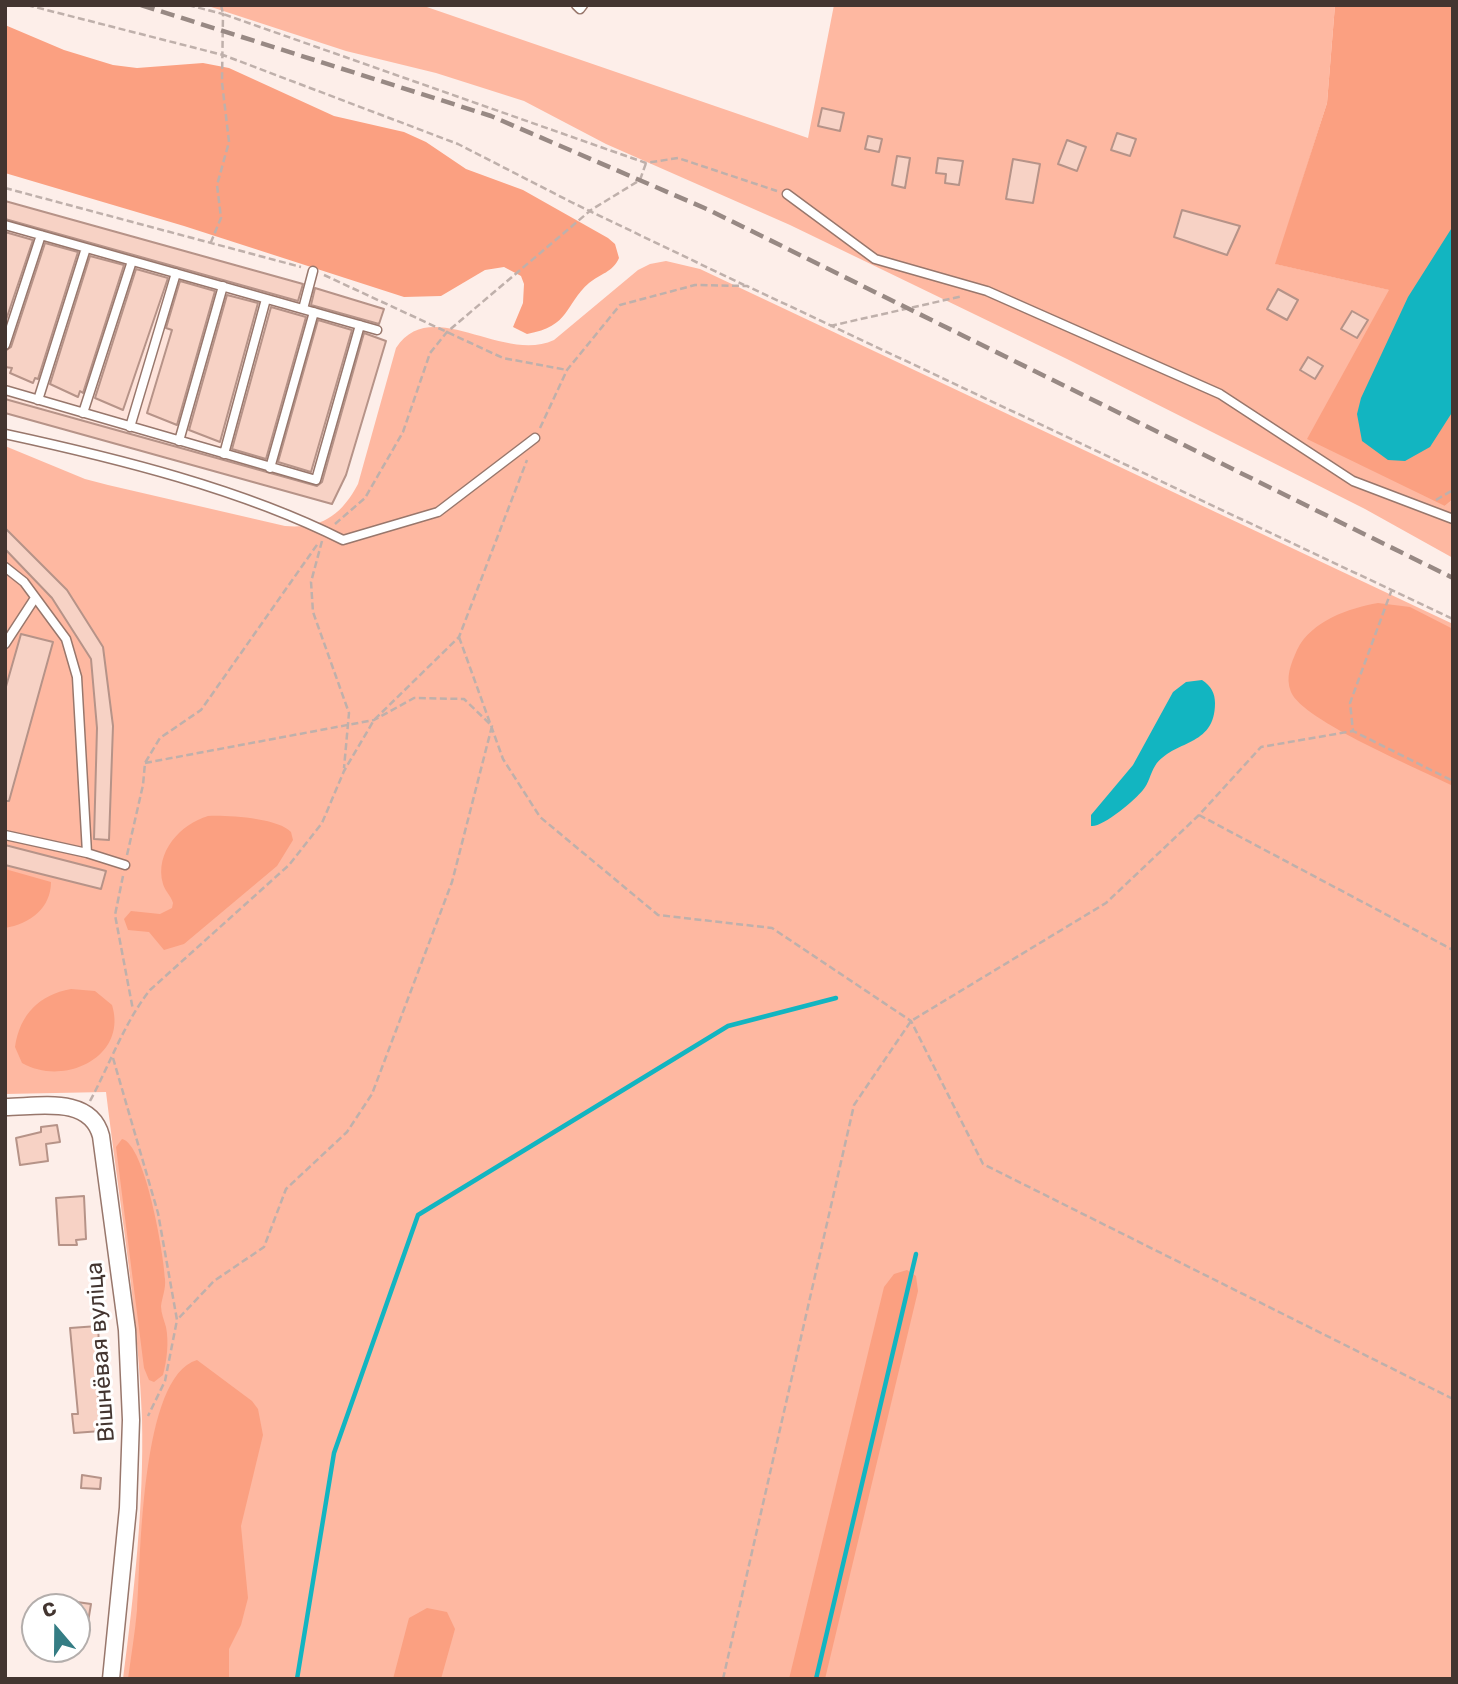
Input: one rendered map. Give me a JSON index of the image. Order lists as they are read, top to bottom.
{
  "streets": {
    "street": ["Вішнёвая вуліца"]
  },
  "north": "top"
}
